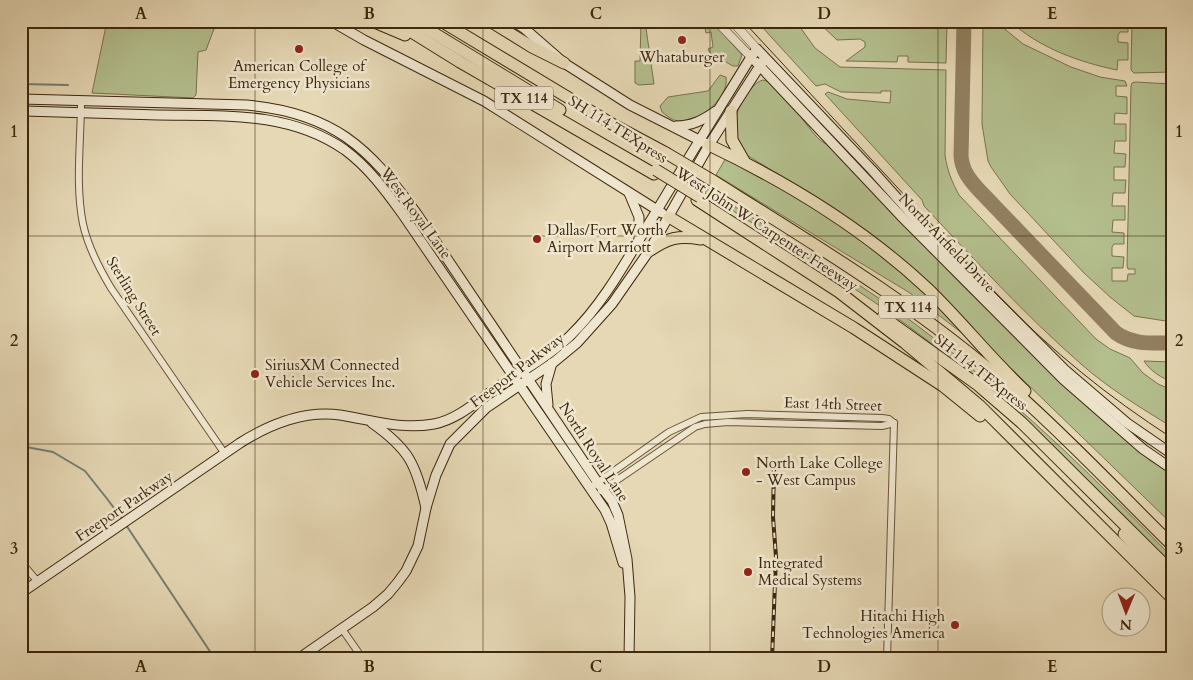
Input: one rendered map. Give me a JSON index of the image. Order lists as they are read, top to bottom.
{
  "streets": {
    "highway": ["TX 114", "SH 114 TEXpress", "West John W Carpenter Freeway"],
    "main road": [
      "West Royal Lane",
      "North Airfield Drive",
      "Freeport Parkway",
      "North Royal Lane"
    ],
    "street": ["Sterling Street", "East 14th Street"]
  },
  "crossings": [
    ["SH 114 TEXpress", "West John W Carpenter Freeway"],
    ["West Royal Lane", "Sterling Street"],
    ["West Royal Lane", "Freeport Parkway"],
    ["West Royal Lane", "East 14th Street"],
    ["West Royal Lane", "North Royal Lane"],
    ["North Airfield Drive", "Freeport Parkway"],
    ["Sterling Street", "Freeport Parkway"],
    ["Freeport Parkway", "North Royal Lane"],
    ["East 14th Street", "North Royal Lane"]
  ],
  "places": [
    "Whataburger",
    "American College of Emergency Physicians",
    "Dallas/Fort Worth Airport Marriott",
    "SiriusXM Connected Vehicle Services Inc.",
    "North Lake College - West Campus",
    "Integrated Medical Systems",
    "Hitachi High Technologies America"
  ],
  "north": "bottom",
  "grid": {
    "columns": [
      "A",
      "B",
      "C",
      "D",
      "E"
    ],
    "rows": ["1", "2", "3"]
  }
}
